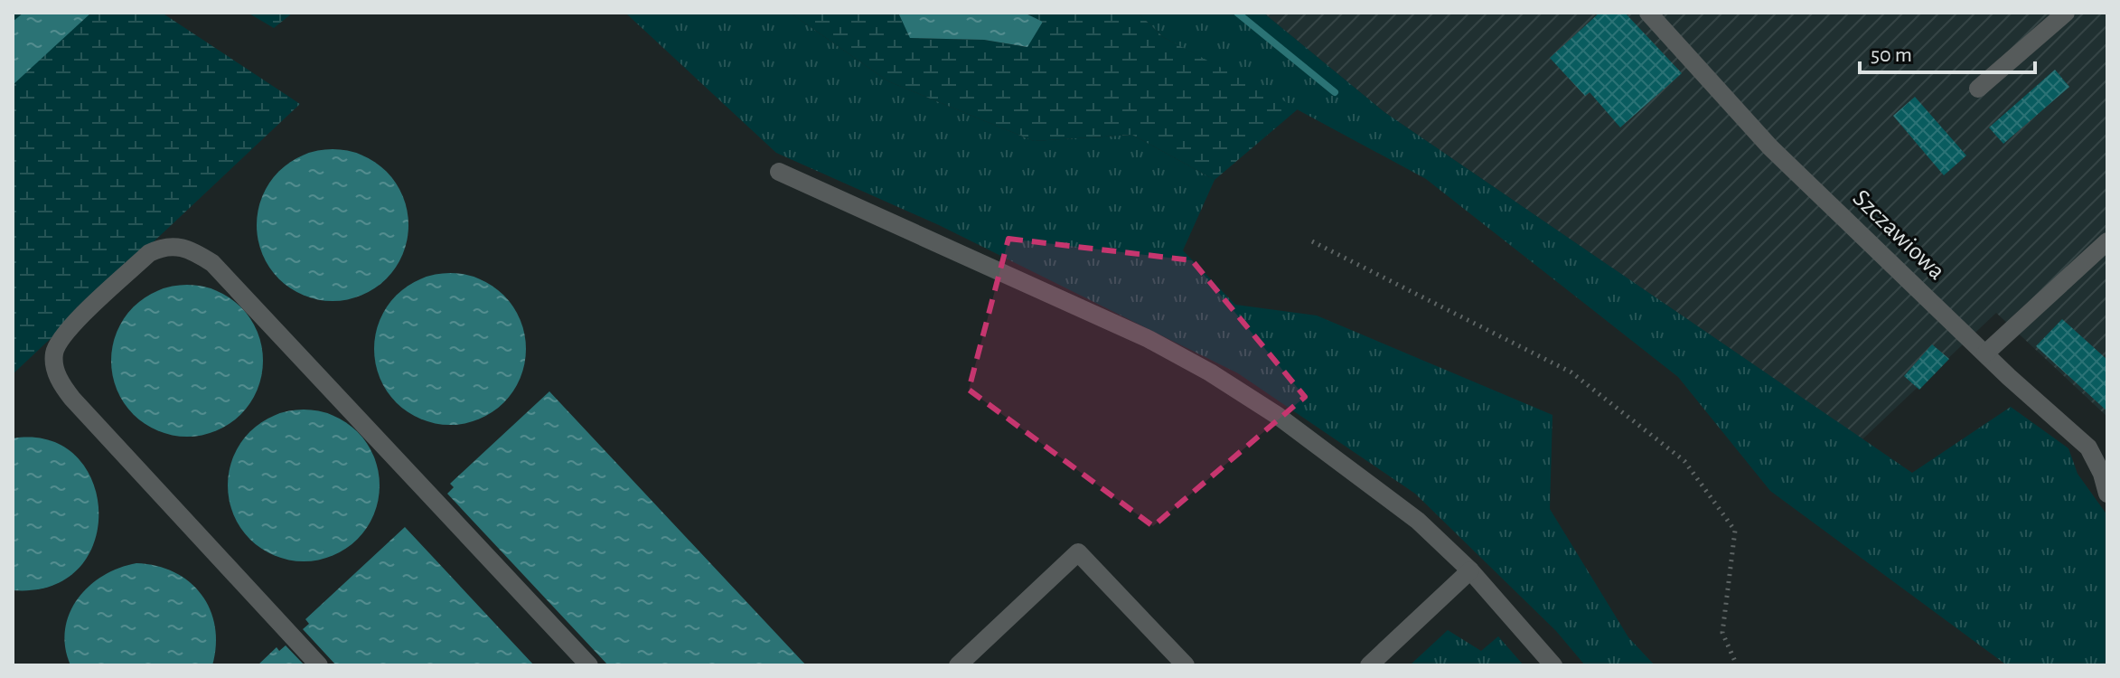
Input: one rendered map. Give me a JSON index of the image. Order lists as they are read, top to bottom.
{
  "streets": {
    "lane": ["Szczawiowa"]
  },
  "scale_bar": "50 m"
}
